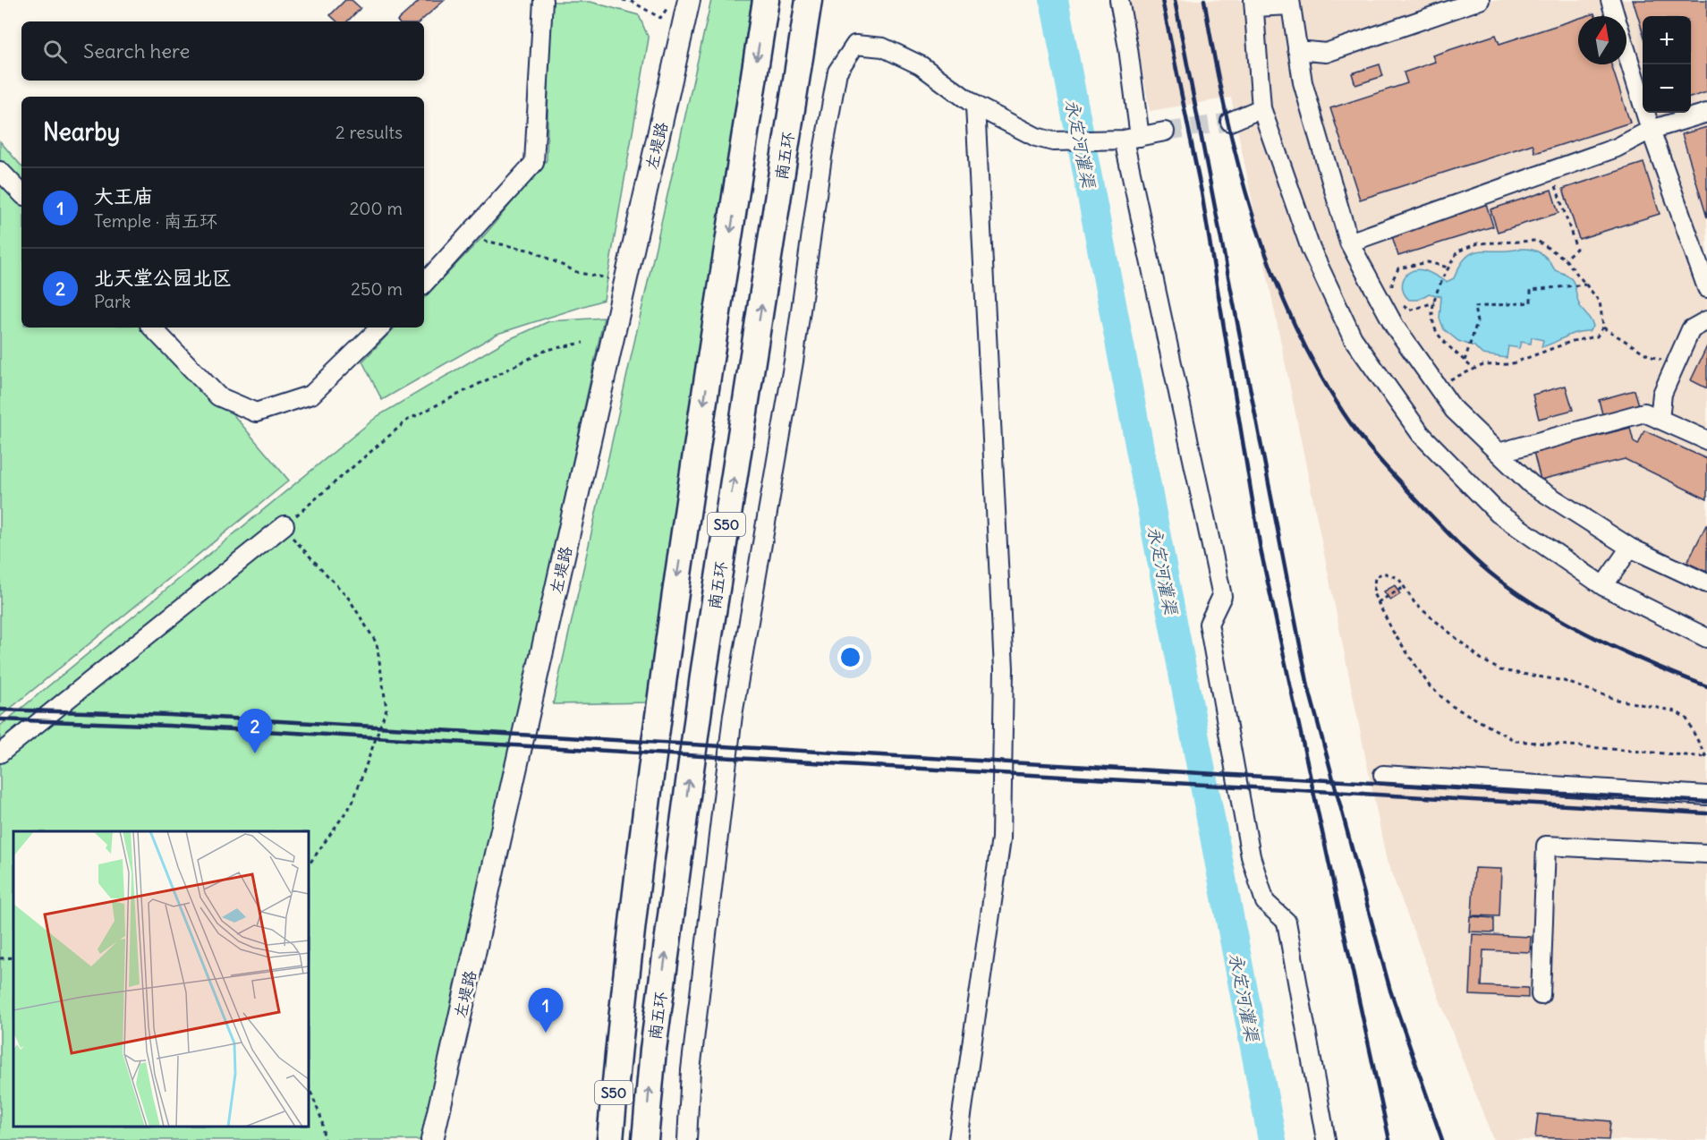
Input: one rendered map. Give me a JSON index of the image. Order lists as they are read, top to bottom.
{
  "streets": {
    "highway": ["南五环", "S50"],
    "main road": ["左堤路"]
  },
  "water": ["永定河灌渠"],
  "north": "top",
  "page": {
    "map_buttons": ["+", "−"],
    "search": "Search here",
    "heading": ["Nearby", "2 results"],
    "list": [
      {
        "mark": "1",
        "name": "大王庙",
        "note": "Temple · 南五环",
        "value": "200 m"
      },
      {
        "mark": "2",
        "name": "北天堂公园北区",
        "note": "Park",
        "value": "250 m"
      }
    ],
    "pins": ["2", "1"]
  }
}
